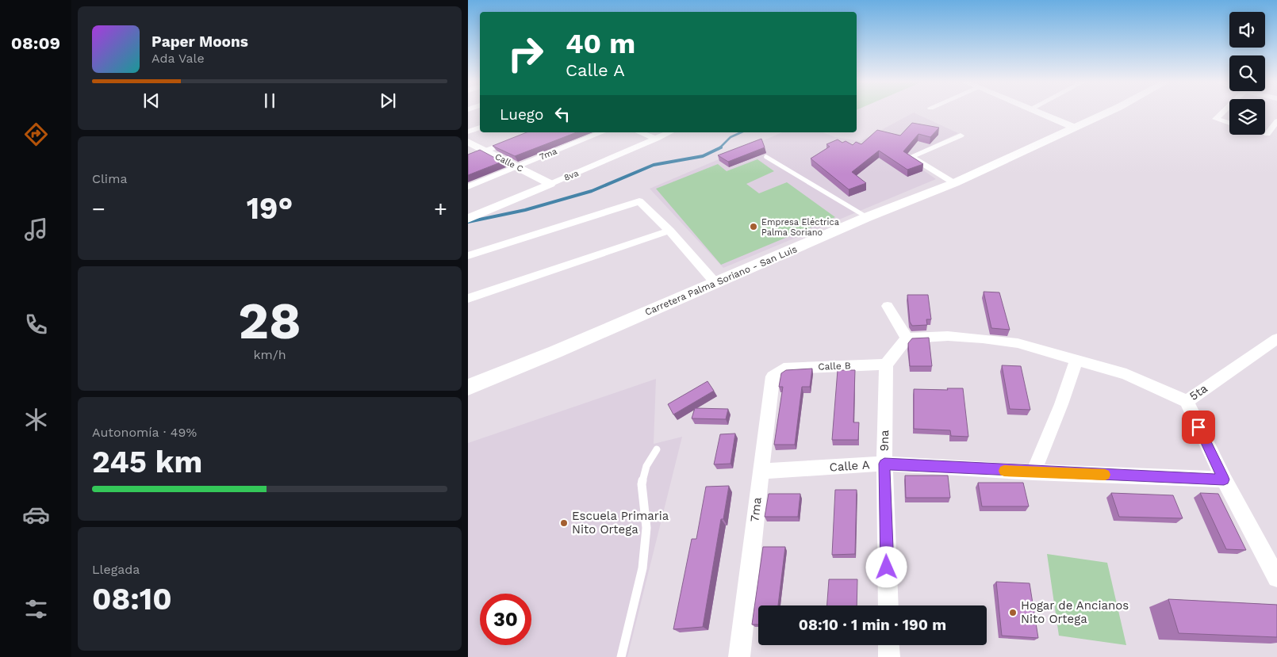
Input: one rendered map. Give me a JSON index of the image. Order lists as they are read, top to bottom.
{
  "streets": {
    "main road": ["Carretera Palma Soriano - San Luis"],
    "street": [
      "7ma",
      "Calle C",
      "8va",
      "Calle B",
      "5ta",
      "9na",
      "Calle A"
    ]
  },
  "crossings": [
    ["7ma", "Calle C"],
    ["7ma", "Calle B"],
    ["7ma", "Calle A"],
    ["Calle C", "8va"],
    ["Calle B", "9na"],
    ["5ta", "Calle A"],
    ["9na", "Calle A"]
  ],
  "places": ["Empresa Eléctrica Palma Soriano", "Escuela Primaria Nito Ortega", "Hogar de Ancianos Nito Ortega"],
  "page": {
    "tabs": "08:09",
    "turn": ["40 m", "Calle A"],
    "song": ["Paper Moons", "Ada Vale"],
    "then": "Luego",
    "tile": [
      "Clima",
      ["28", "km/h"],
      ["Autonomía · 49%", "245 km"],
      ["Llegada", "08:10"]
    ],
    "heat": ["−", "19°", "+"],
    "limit": "30",
    "trip": "08:10 · 1 min · 190 m"
  }
}
